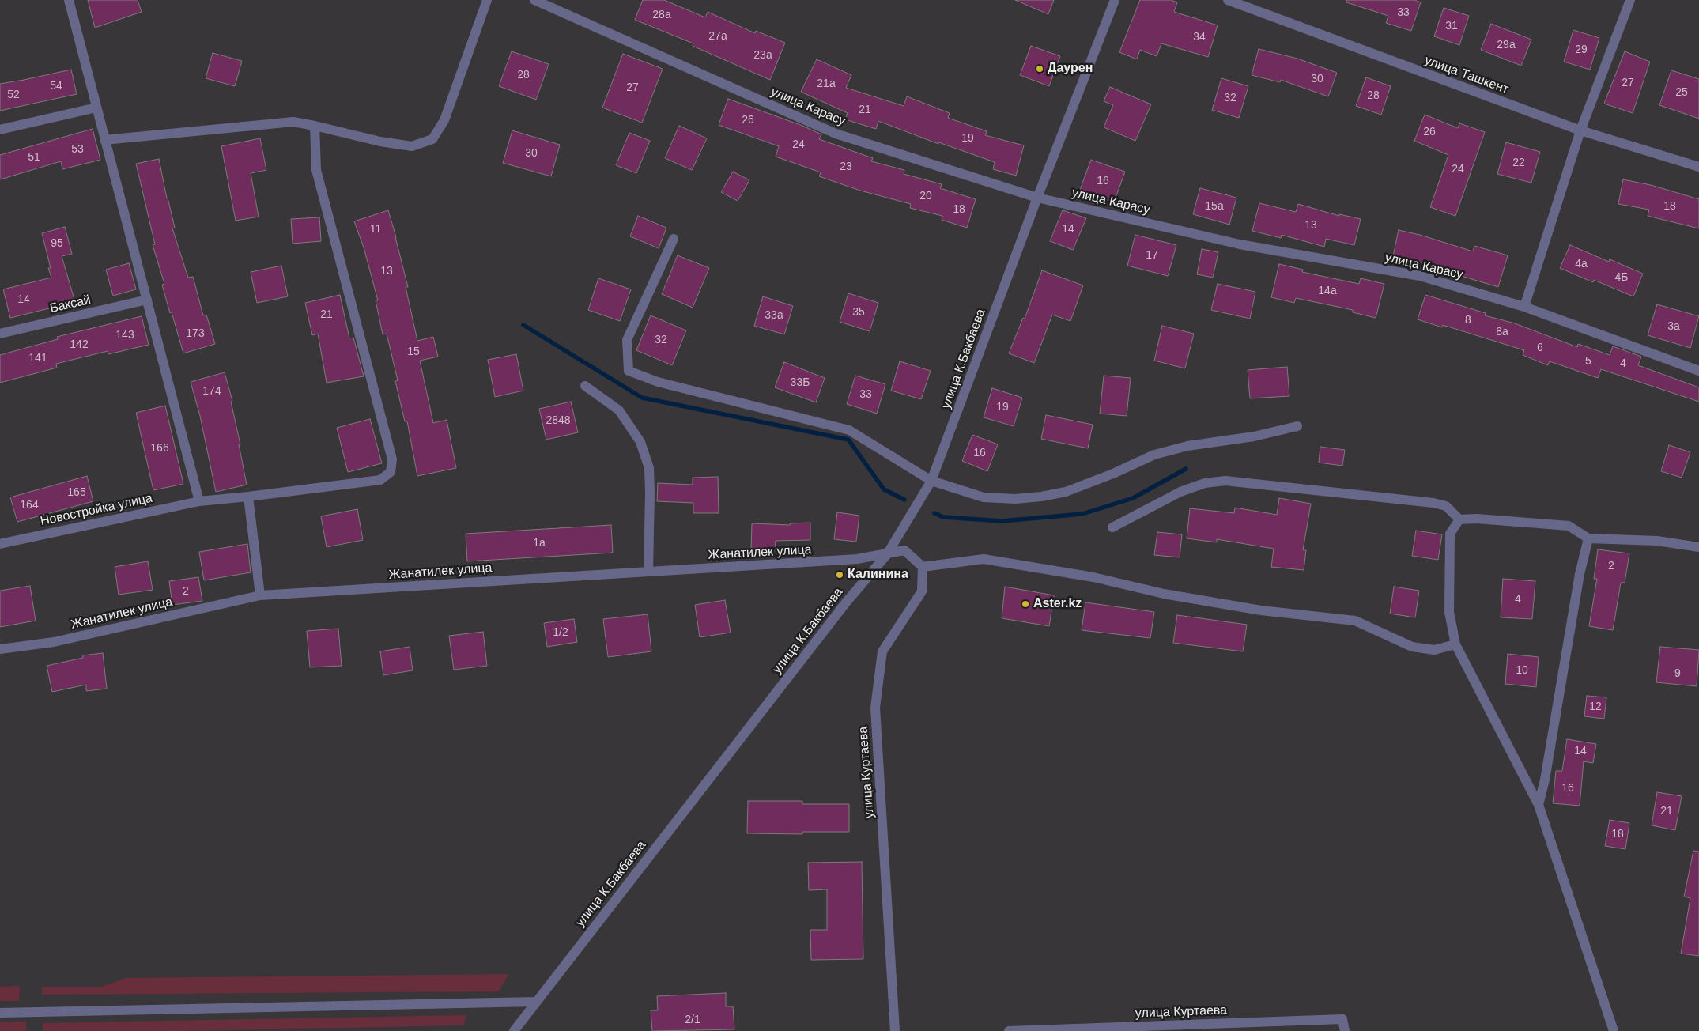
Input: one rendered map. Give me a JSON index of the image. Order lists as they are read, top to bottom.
{
  "streets": {
    "street": [
      "улица Ташкент",
      "улица Карасу",
      "Баксай",
      "улица К.Бакбаева",
      "Новостройка улица",
      "Жанатилек улица",
      "улица Куртаева"
    ]
  },
  "crossings": [
    ["улица Карасу", "улица К.Бакбаева"],
    ["улица К.Бакбаева", "Жанатилек улица"]
  ],
  "places": ["Даурен", "Калинина", "Aster.kz"],
  "house_numbers": [
    "33",
    "28а",
    "31",
    "27а",
    "34",
    "29а",
    "29",
    "23а",
    "28",
    "30",
    "27",
    "21а",
    "54",
    "27",
    "25",
    "52",
    "28",
    "32",
    "21",
    "26",
    "26",
    "19",
    "24",
    "53",
    "30",
    "51",
    "22",
    "23",
    "24",
    "16",
    "20",
    "15а",
    "18",
    "18",
    "13",
    "11",
    "14",
    "95",
    "17",
    "4а",
    "13",
    "4Б",
    "14а",
    "14",
    "35",
    "21",
    "33а",
    "8",
    "3а",
    "8а",
    "173",
    "143",
    "32",
    "142",
    "6",
    "15",
    "141",
    "5",
    "4",
    "33Б",
    "174",
    "33",
    "19",
    "2848",
    "166",
    "16",
    "165",
    "164",
    "1а",
    "2",
    "2",
    "4",
    "1/2",
    "10",
    "9",
    "12",
    "14",
    "16",
    "21",
    "18",
    "2/1"
  ]
}
